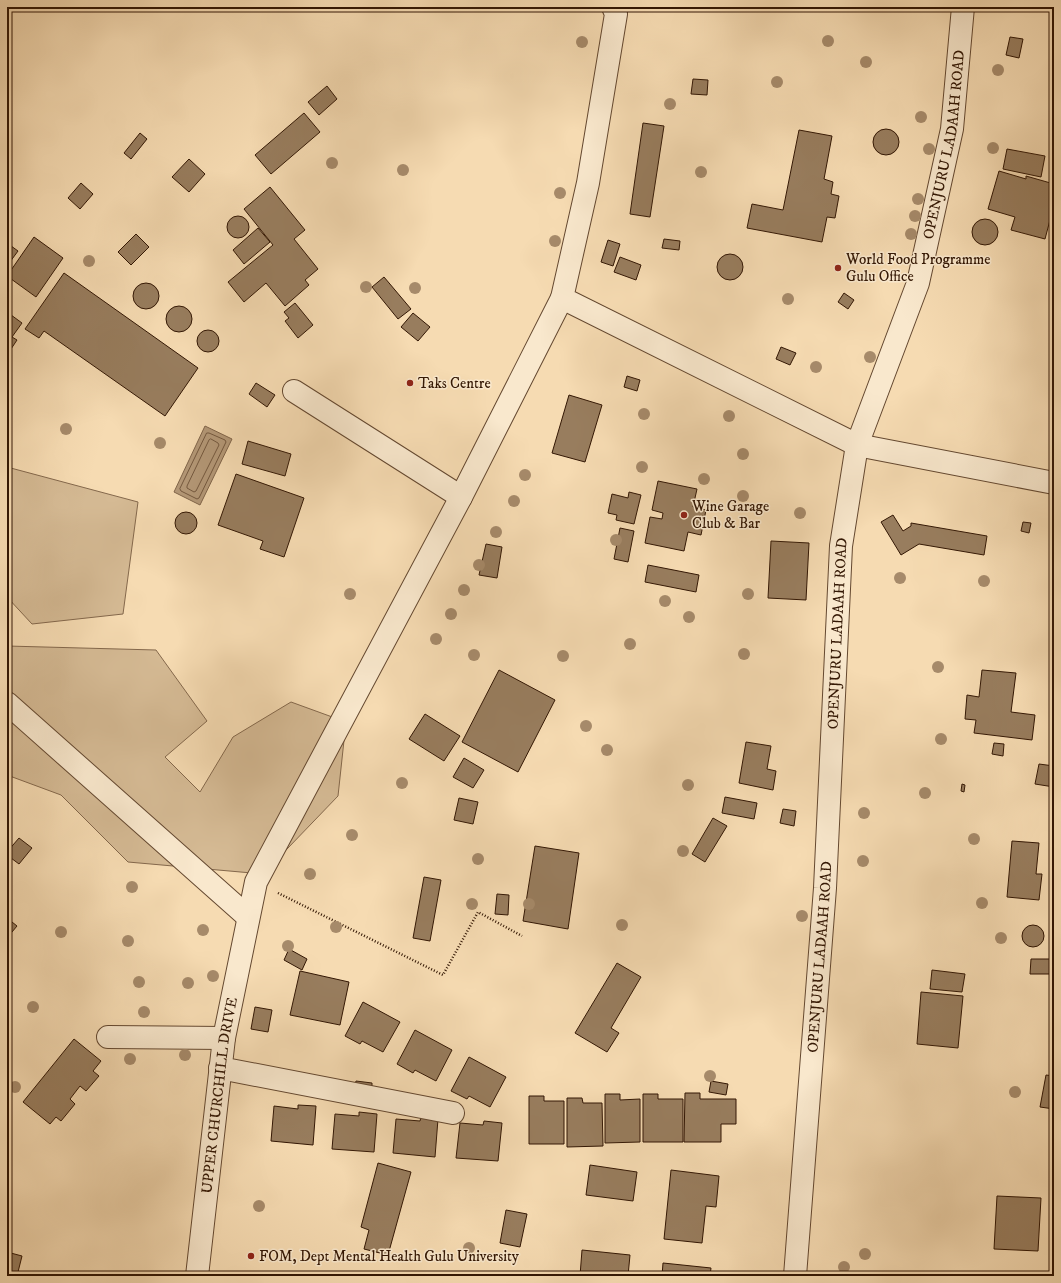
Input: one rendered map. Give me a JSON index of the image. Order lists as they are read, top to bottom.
{
  "streets": {
    "street": ["OPENJURU LADAAH ROAD", "UPPER CHURCHILL DRIVE"]
  },
  "places": [
    "World Food Programme Gulu Office",
    "Taks Centre",
    "Wine Garage Club & Bar",
    "FOM, Dept Mental Health Gulu University"
  ]
}
